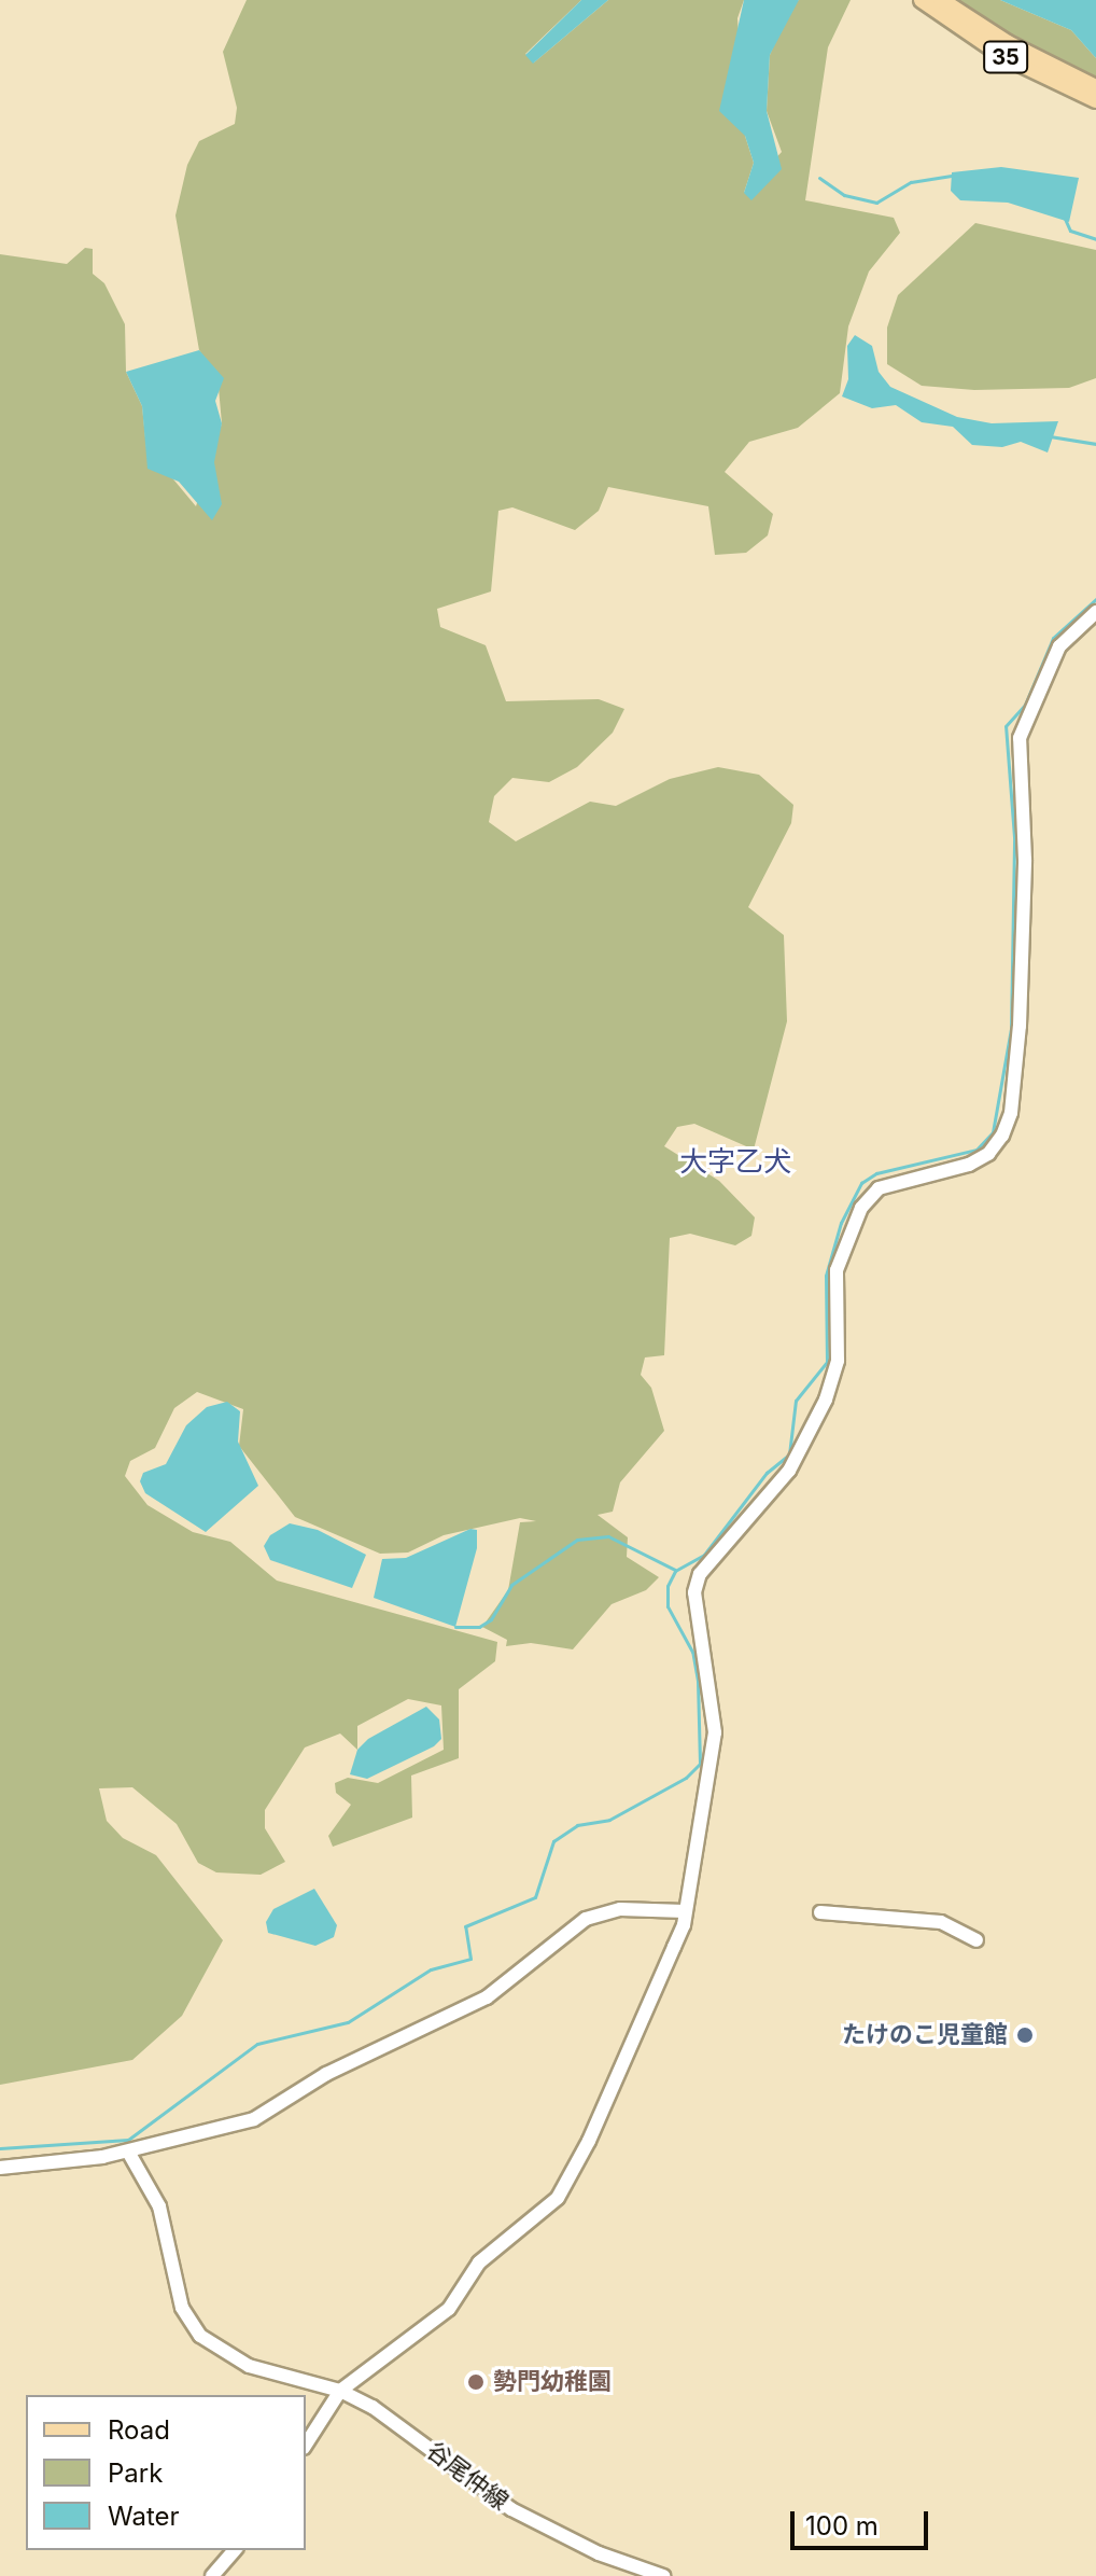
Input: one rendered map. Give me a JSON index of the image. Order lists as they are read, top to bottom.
{
  "streets": {
    "main road": ["35"],
    "street": ["谷尾仲線"]
  },
  "districts": ["大字乙犬"],
  "places": ["たけのこ児童館", "勢門幼稚園"],
  "legend": ["Road", "Park", "Water"],
  "scale_bar": "100 m"
}
